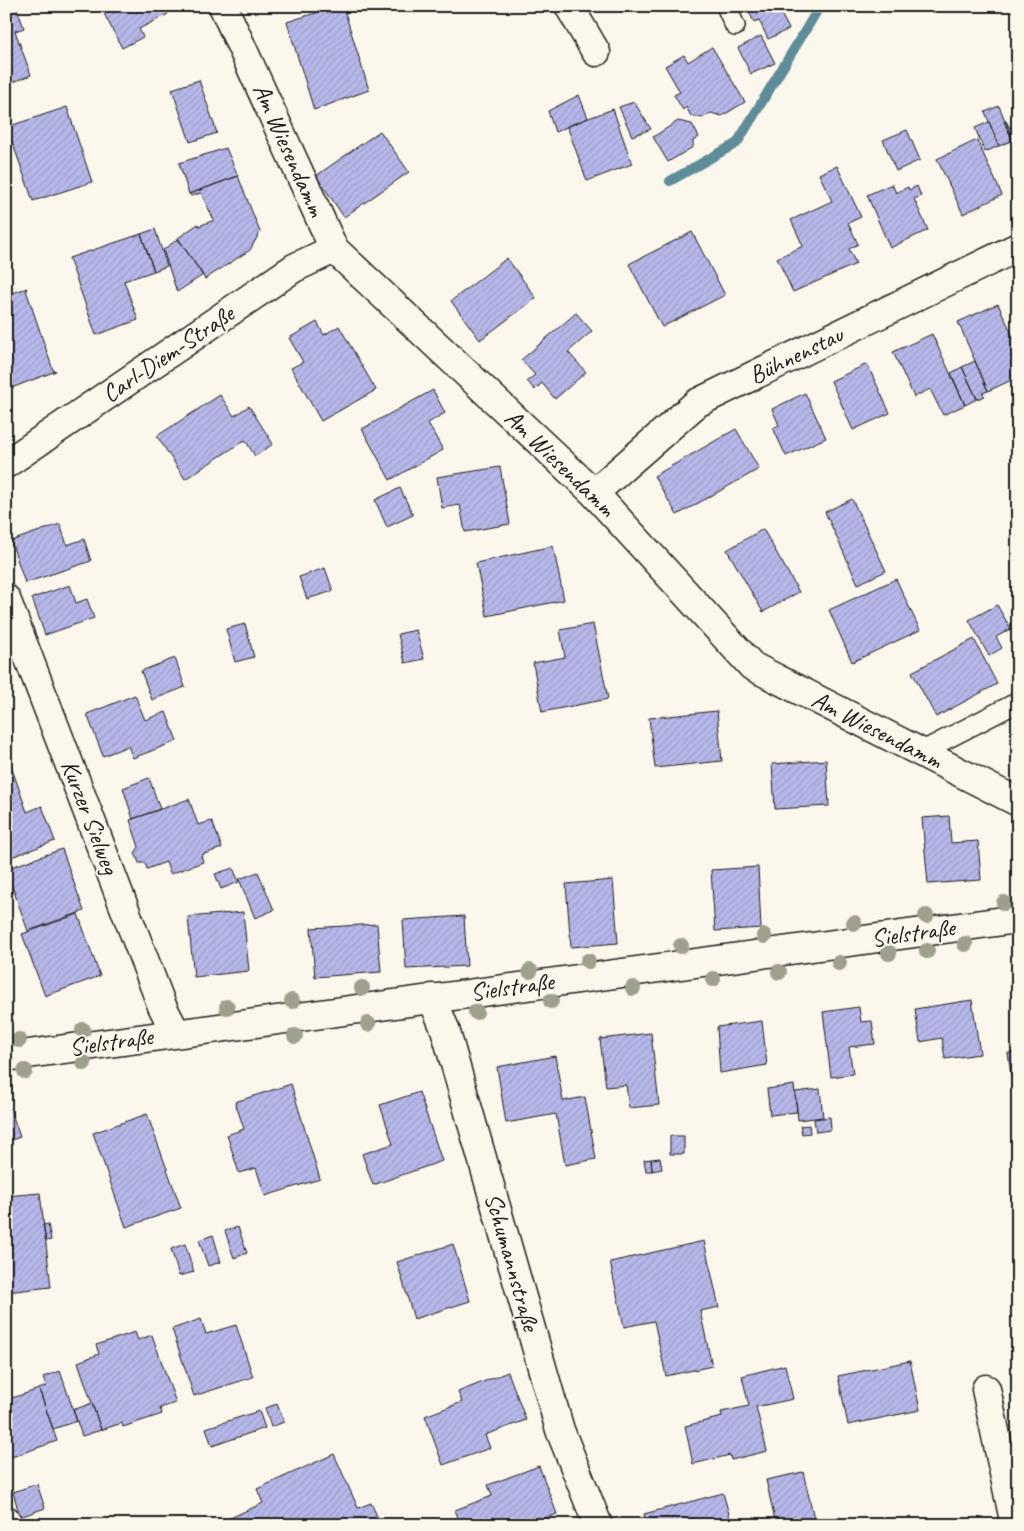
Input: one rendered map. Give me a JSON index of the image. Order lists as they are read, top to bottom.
{
  "streets": {
    "street": [
      "Am Wiesendamm",
      "Carl-Diem-Straße",
      "Bühnenstau",
      "Kurzer Sielweg",
      "Sielstraße",
      "Schumannstraße"
    ]
  },
  "crossings": [
    ["Am Wiesendamm", "Carl-Diem-Straße"],
    ["Am Wiesendamm", "Bühnenstau"],
    ["Kurzer Sielweg", "Sielstraße"],
    ["Sielstraße", "Schumannstraße"]
  ]
}
